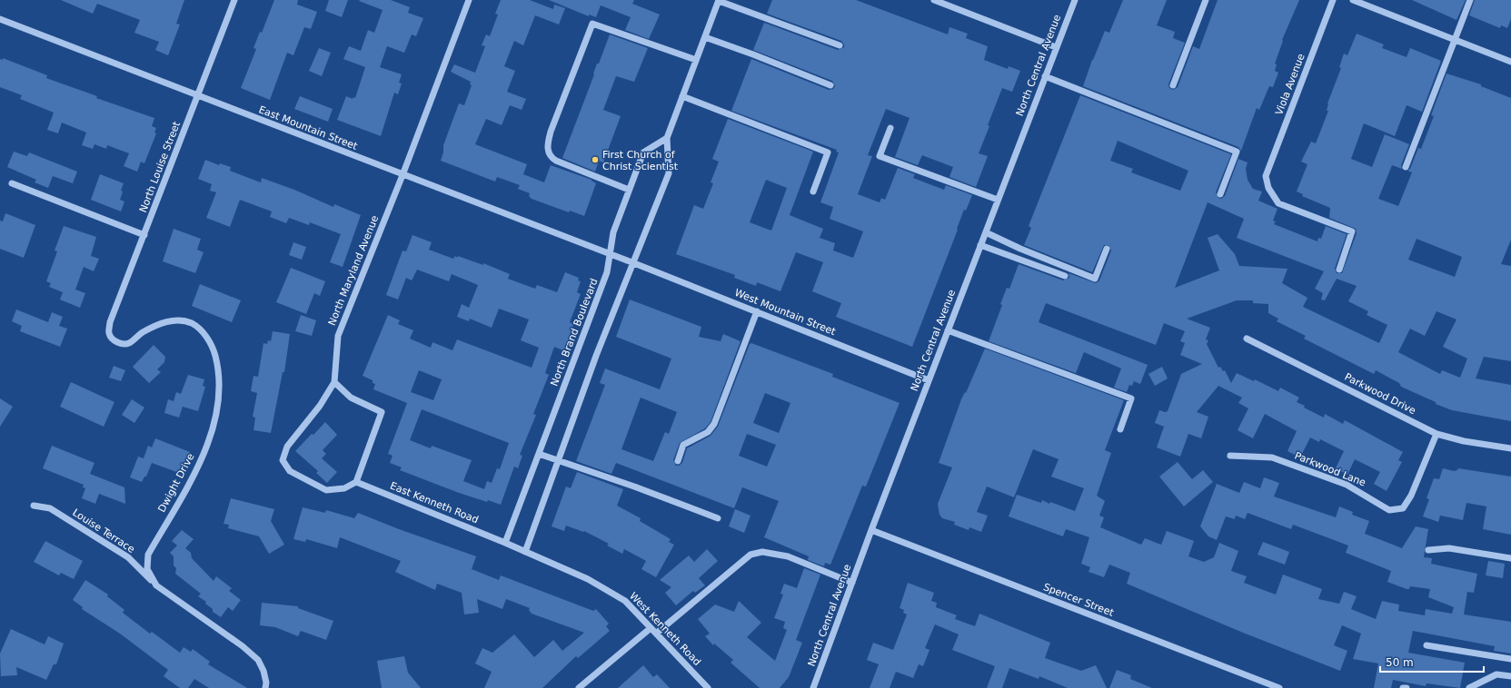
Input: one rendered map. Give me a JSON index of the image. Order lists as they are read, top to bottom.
{
  "streets": {
    "street": [
      "North Central Avenue",
      "Viola Avenue",
      "East Mountain Street",
      "North Louise Street",
      "North Maryland Avenue",
      "West Mountain Street",
      "North Brand Boulevard",
      "Parkwood Drive",
      "Parkwood Lane",
      "Dwight Drive",
      "East Kenneth Road",
      "Louise Terrace",
      "Spencer Street",
      "West Kenneth Road"
    ]
  },
  "crossings": [
    ["North Central Avenue", "West Mountain Street"],
    ["North Central Avenue", "Spencer Street"],
    ["East Mountain Street", "North Louise Street"],
    ["East Mountain Street", "North Maryland Avenue"],
    ["East Mountain Street", "West Mountain Street"],
    ["East Mountain Street", "North Brand Boulevard"],
    ["North Louise Street", "Dwight Drive"],
    ["North Maryland Avenue", "East Kenneth Road"],
    ["West Mountain Street", "North Brand Boulevard"],
    ["North Brand Boulevard", "East Kenneth Road"],
    ["North Brand Boulevard", "West Kenneth Road"],
    ["Parkwood Drive", "Parkwood Lane"],
    ["Dwight Drive", "Louise Terrace"],
    ["East Kenneth Road", "West Kenneth Road"]
  ],
  "places": ["First Church of Christ Scientist"],
  "scale_bar": "50 m"
}
